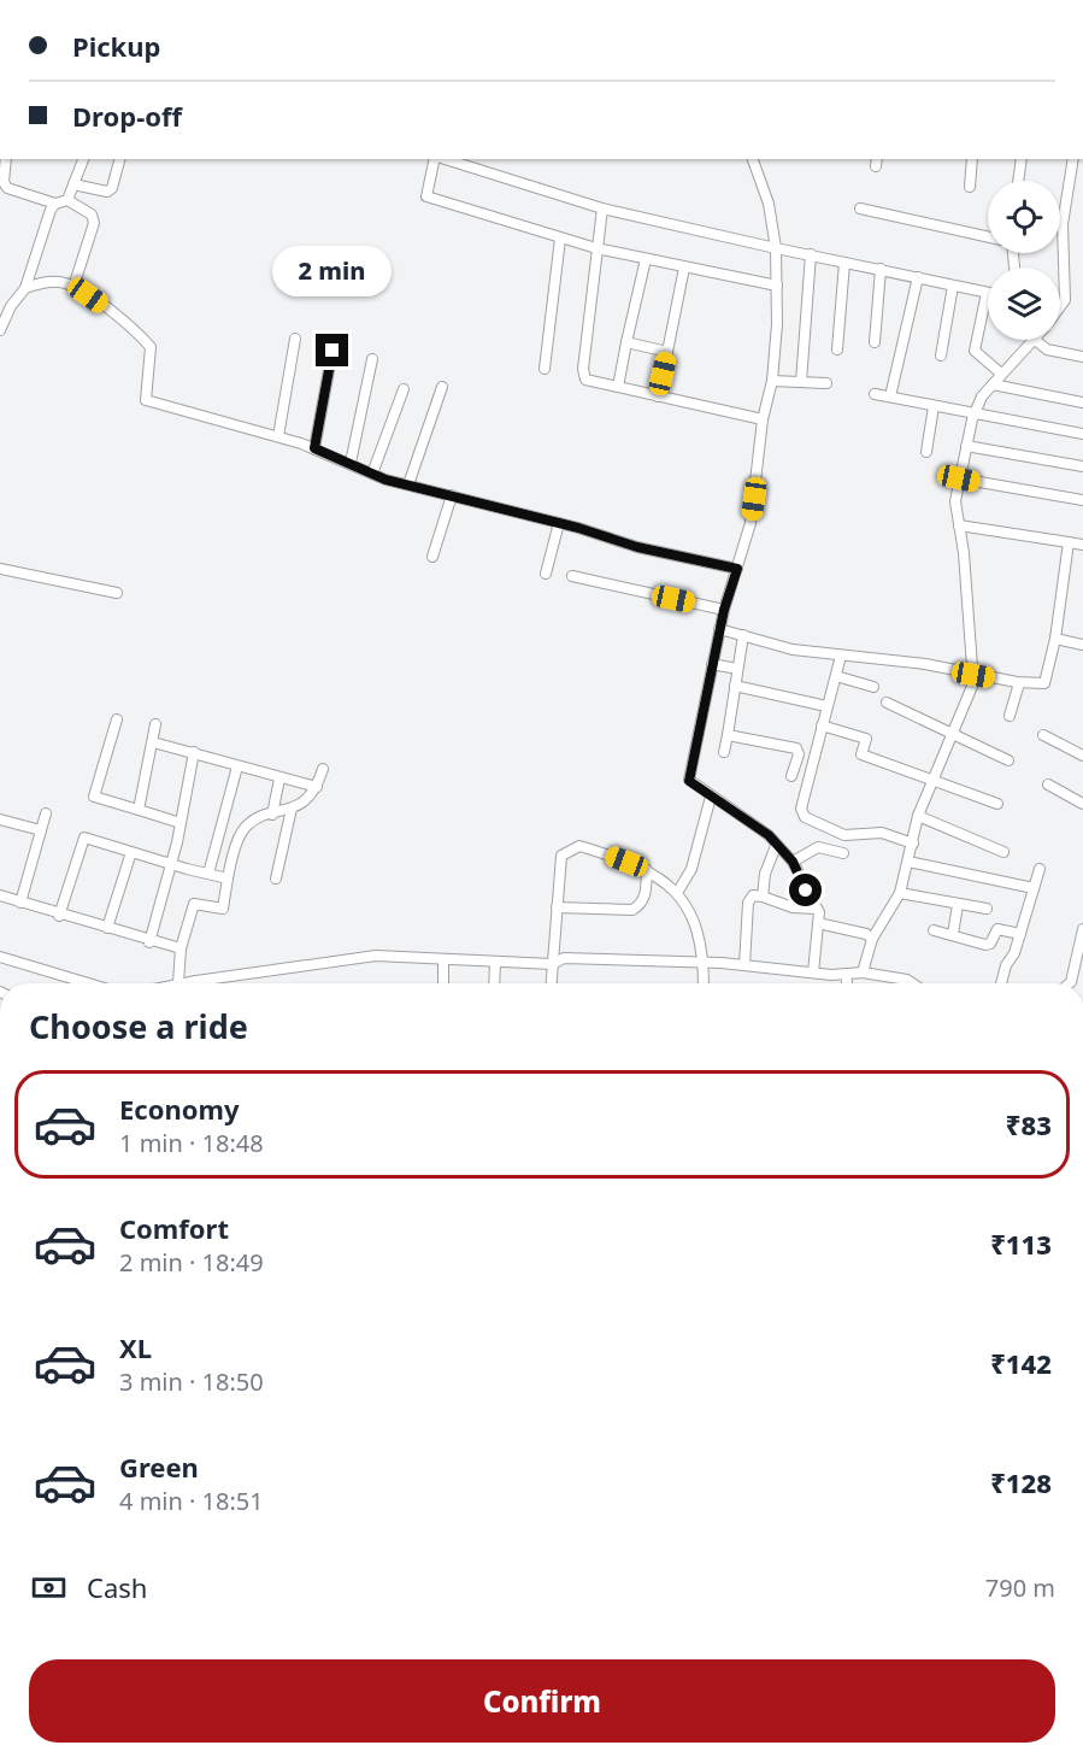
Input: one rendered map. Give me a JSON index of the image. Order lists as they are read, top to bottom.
{
  "page": {
    "banner": ["Pickup", "Drop-off"],
    "bubble": "2 min",
    "heading": "Choose a ride",
    "list": [
      {
        "name": "Economy",
        "note": "1 min · 18:48",
        "value": "₹83"
      },
      {
        "name": "Comfort",
        "note": "2 min · 18:49",
        "value": "₹113"
      },
      {
        "name": "XL",
        "note": "3 min · 18:50",
        "value": "₹142"
      },
      {
        "name": "Green",
        "note": "4 min · 18:51",
        "value": "₹128"
      }
    ],
    "pay": ["Cash", "790 m"],
    "buttons": "Confirm"
  }
}
